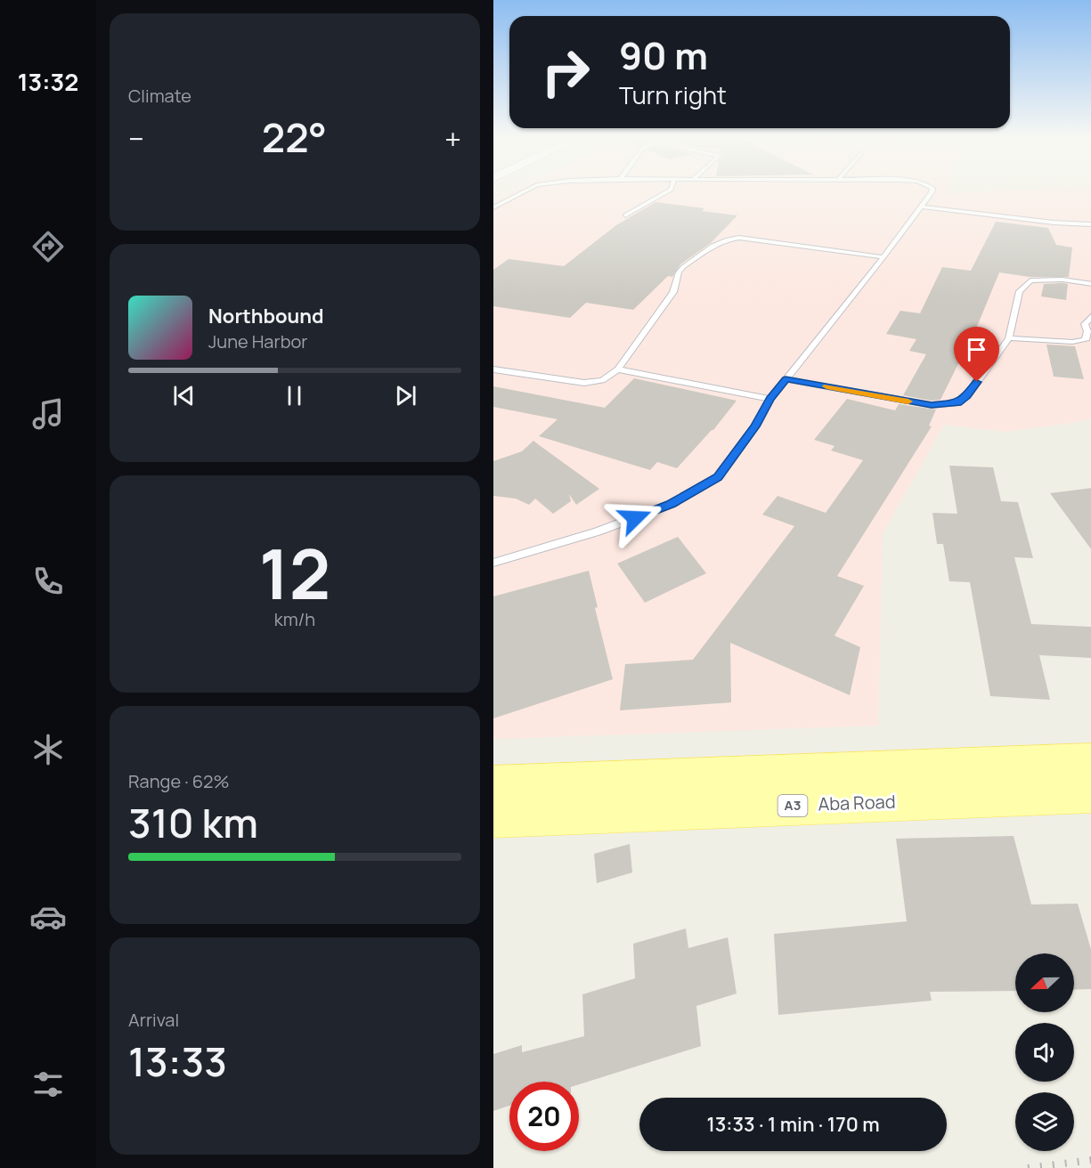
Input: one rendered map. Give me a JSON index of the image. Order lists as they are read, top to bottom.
{
  "streets": {
    "main road": ["Aba Road", "A3"]
  },
  "north": "left",
  "page": {
    "tabs": "13:32",
    "tile": [
      "Climate",
      ["12", "km/h"],
      ["Range · 62%", "310 km"],
      ["Arrival", "13:33"]
    ],
    "turn": ["90 m", "Turn right"],
    "heat": ["−", "22°", "+"],
    "song": ["Northbound", "June Harbor"],
    "limit": "20",
    "trip": "13:33 · 1 min · 170 m"
  }
}
